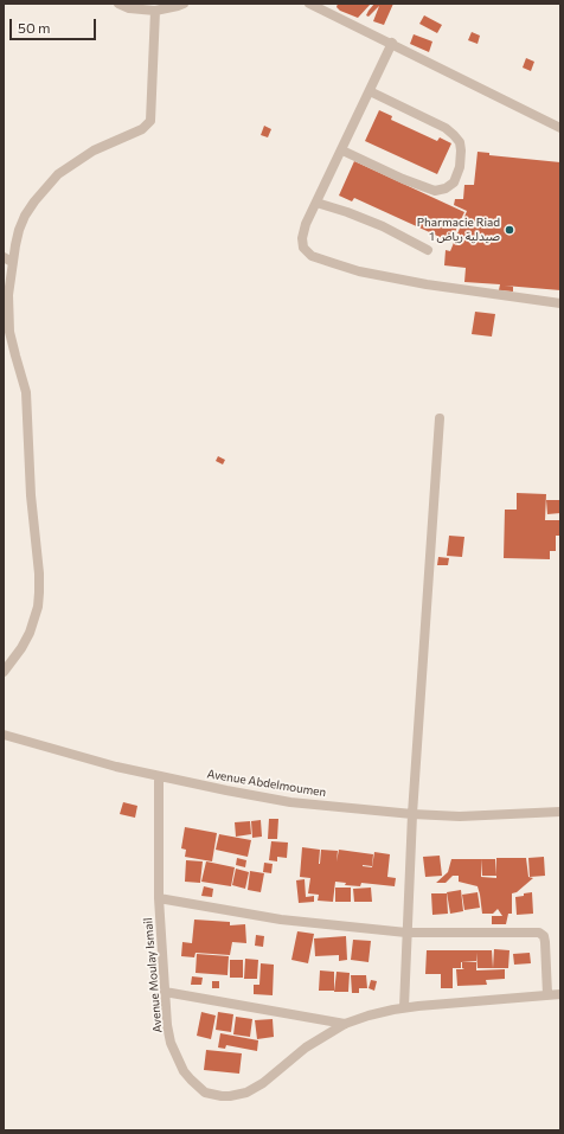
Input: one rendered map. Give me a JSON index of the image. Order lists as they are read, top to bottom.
{
  "streets": {
    "street": ["Avenue Abdelmoumen", "Avenue Moulay Ismail"]
  },
  "crossings": [
    ["Avenue Abdelmoumen", "Avenue Moulay Ismail"]
  ],
  "places": ["Pharmacie Riad 1 صيدلية رياض"],
  "scale_bar": "50 m"
}
